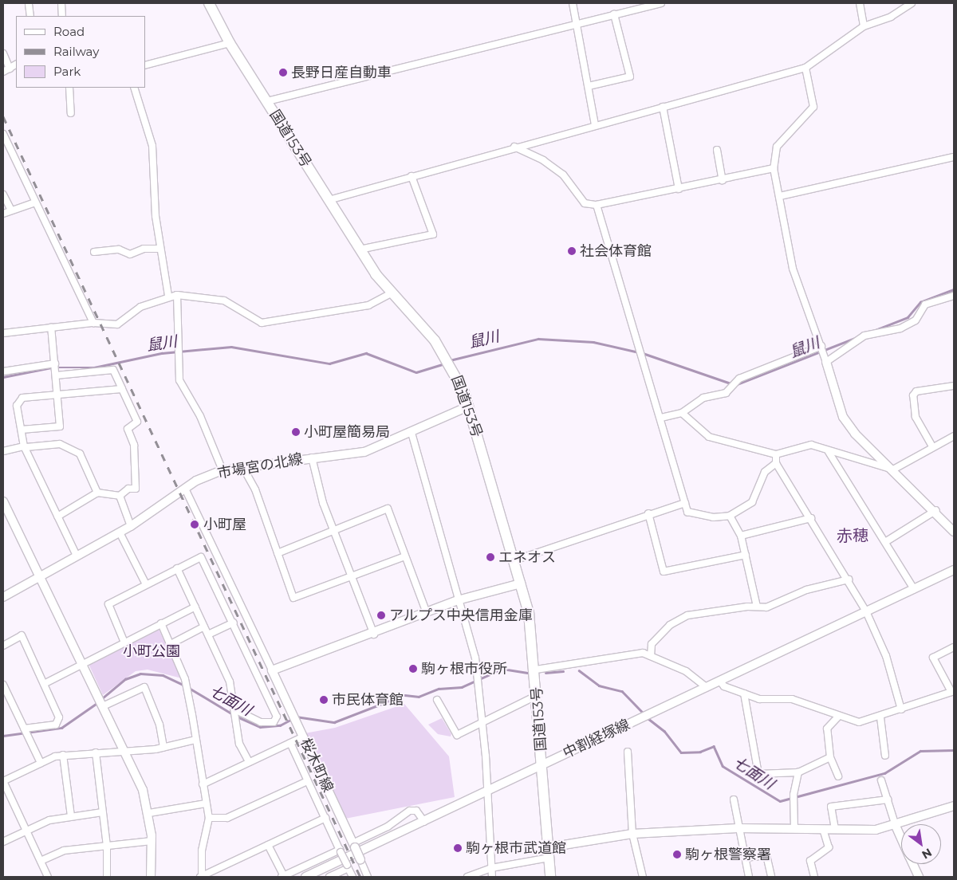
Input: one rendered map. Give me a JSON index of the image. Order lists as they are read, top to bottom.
{
  "streets": {
    "highway": ["国道153号"],
    "street": ["市場宮の北線", "中割経塚線", "桜木町線"]
  },
  "crossings": [
    ["国道153号", "市場宮の北線"],
    ["国道153号", "中割経塚線"]
  ],
  "districts": ["赤穂"],
  "water": ["鼠川", "七面川"],
  "parks": ["小町公園"],
  "places": [
    "長野日産自動車",
    "社会体育館",
    "小町屋簡易局",
    "小町屋",
    "エネオス",
    "アルプス中央信用金庫",
    "駒ヶ根市役所",
    "市民体育館",
    "駒ヶ根市武道館",
    "駒ヶ根警察署"
  ],
  "legend": ["Road", "Railway", "Park"],
  "north": "bottom right"
}
